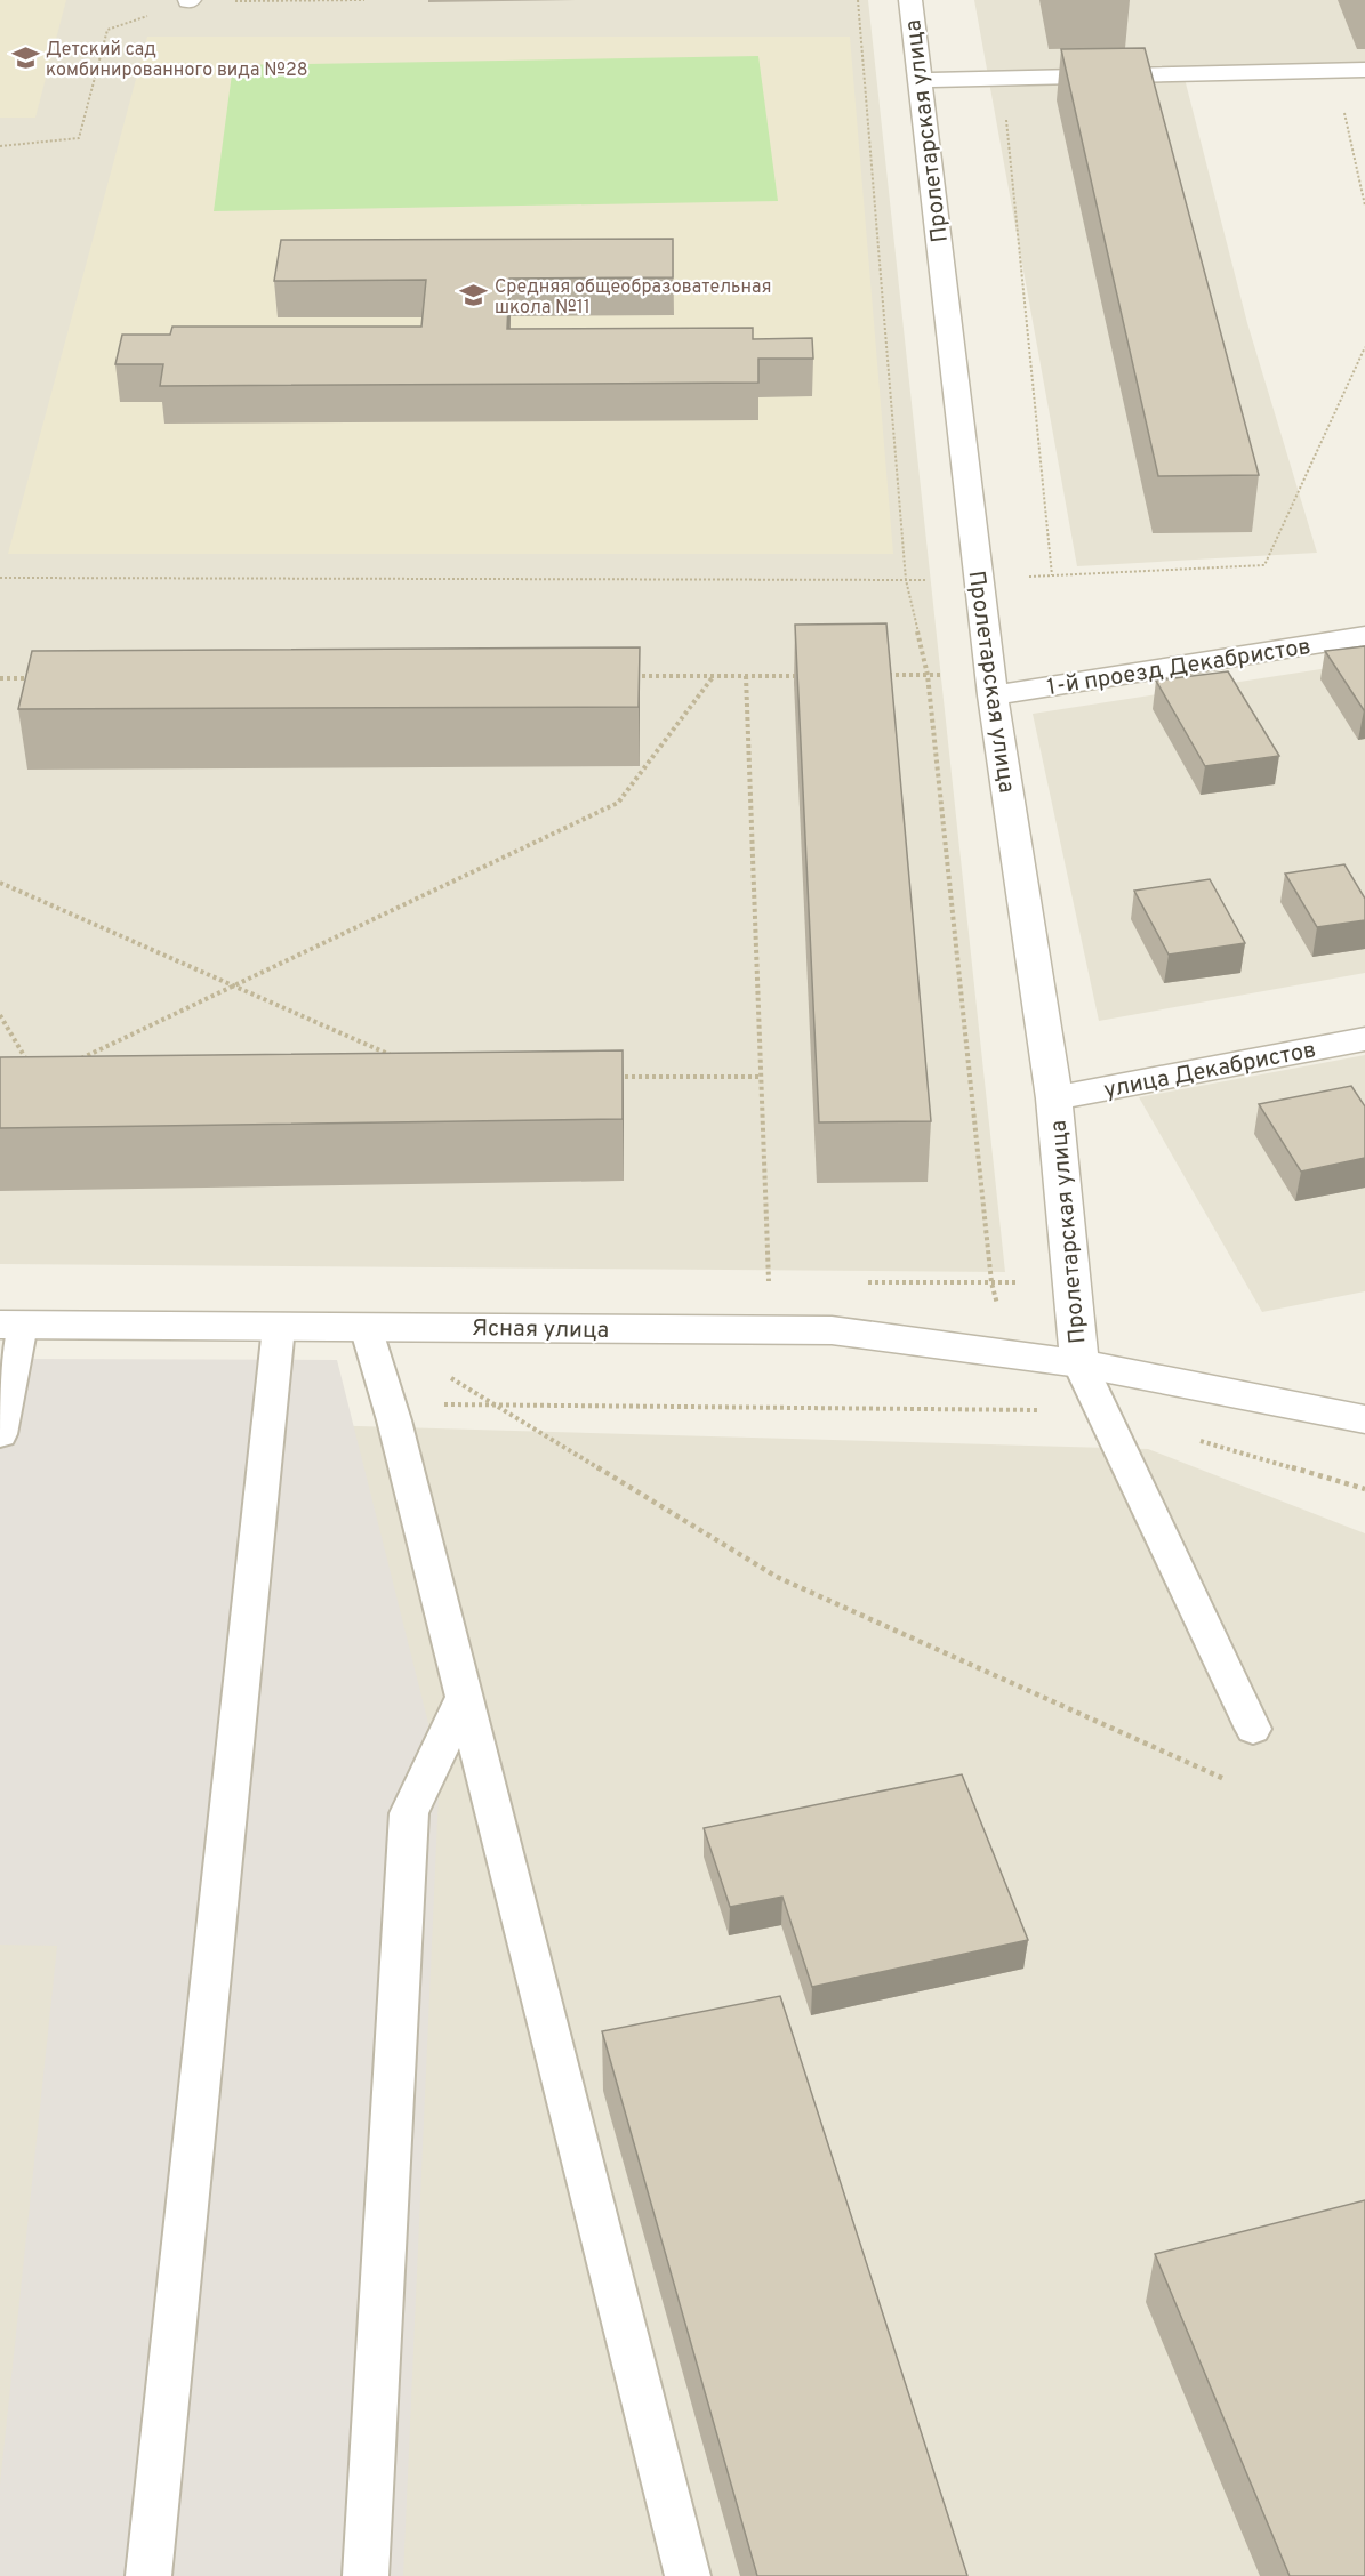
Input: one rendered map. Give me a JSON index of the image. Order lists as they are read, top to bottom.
{
  "streets": {
    "street": [
      "Пролетарская улица",
      "1-й проезд Декабристов",
      "улица Декабристов",
      "Ясная улица"
    ]
  },
  "crossings": [
    ["Пролетарская улица", "1-й проезд Декабристов"],
    ["Пролетарская улица", "улица Декабристов"],
    ["Пролетарская улица", "Ясная улица"]
  ],
  "places": {
    "school or university": ["Детский сад комбинированного вида №28", "Средняя общеобразовательная школа №11"]
  }
}
